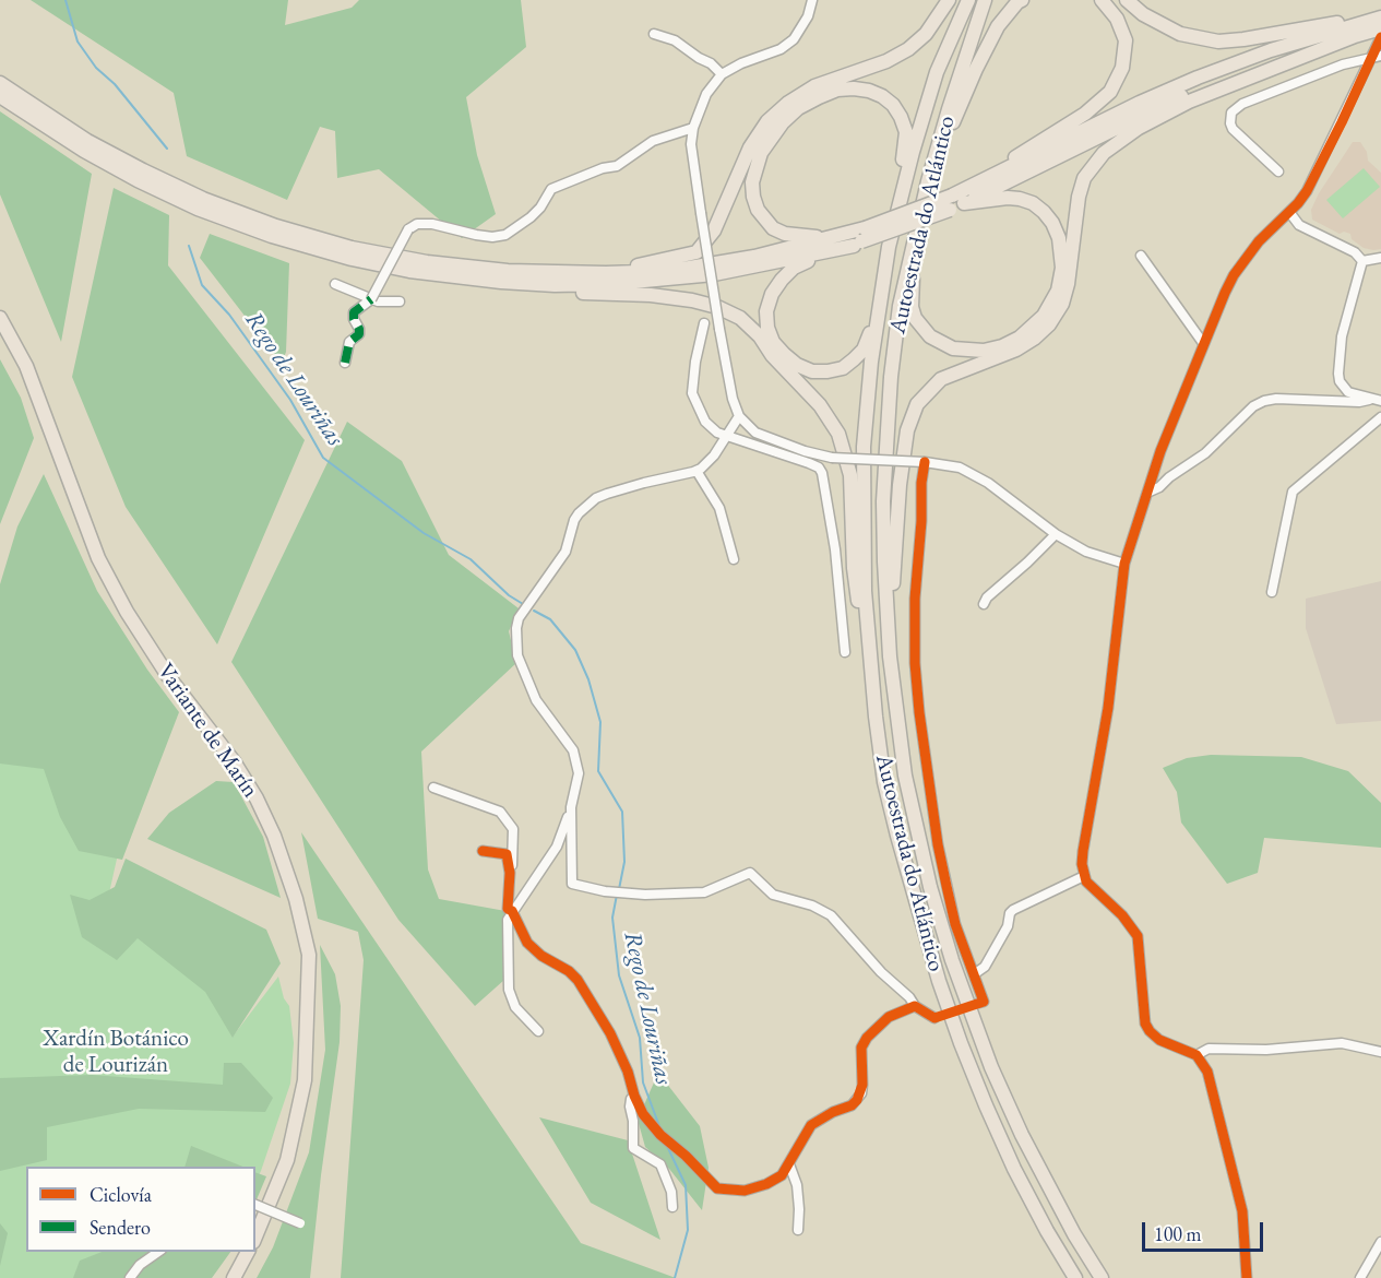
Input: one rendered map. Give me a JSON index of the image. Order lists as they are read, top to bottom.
{
  "streets": {
    "highway": ["Autoestrada do Atlántico", "Variante de Marín"]
  },
  "water": ["Rego de Louriñas"],
  "parks": ["Xardín Botánico de Lourizán"],
  "legend": ["Ciclovía", "Sendero"],
  "scale_bar": "100 m"
}
